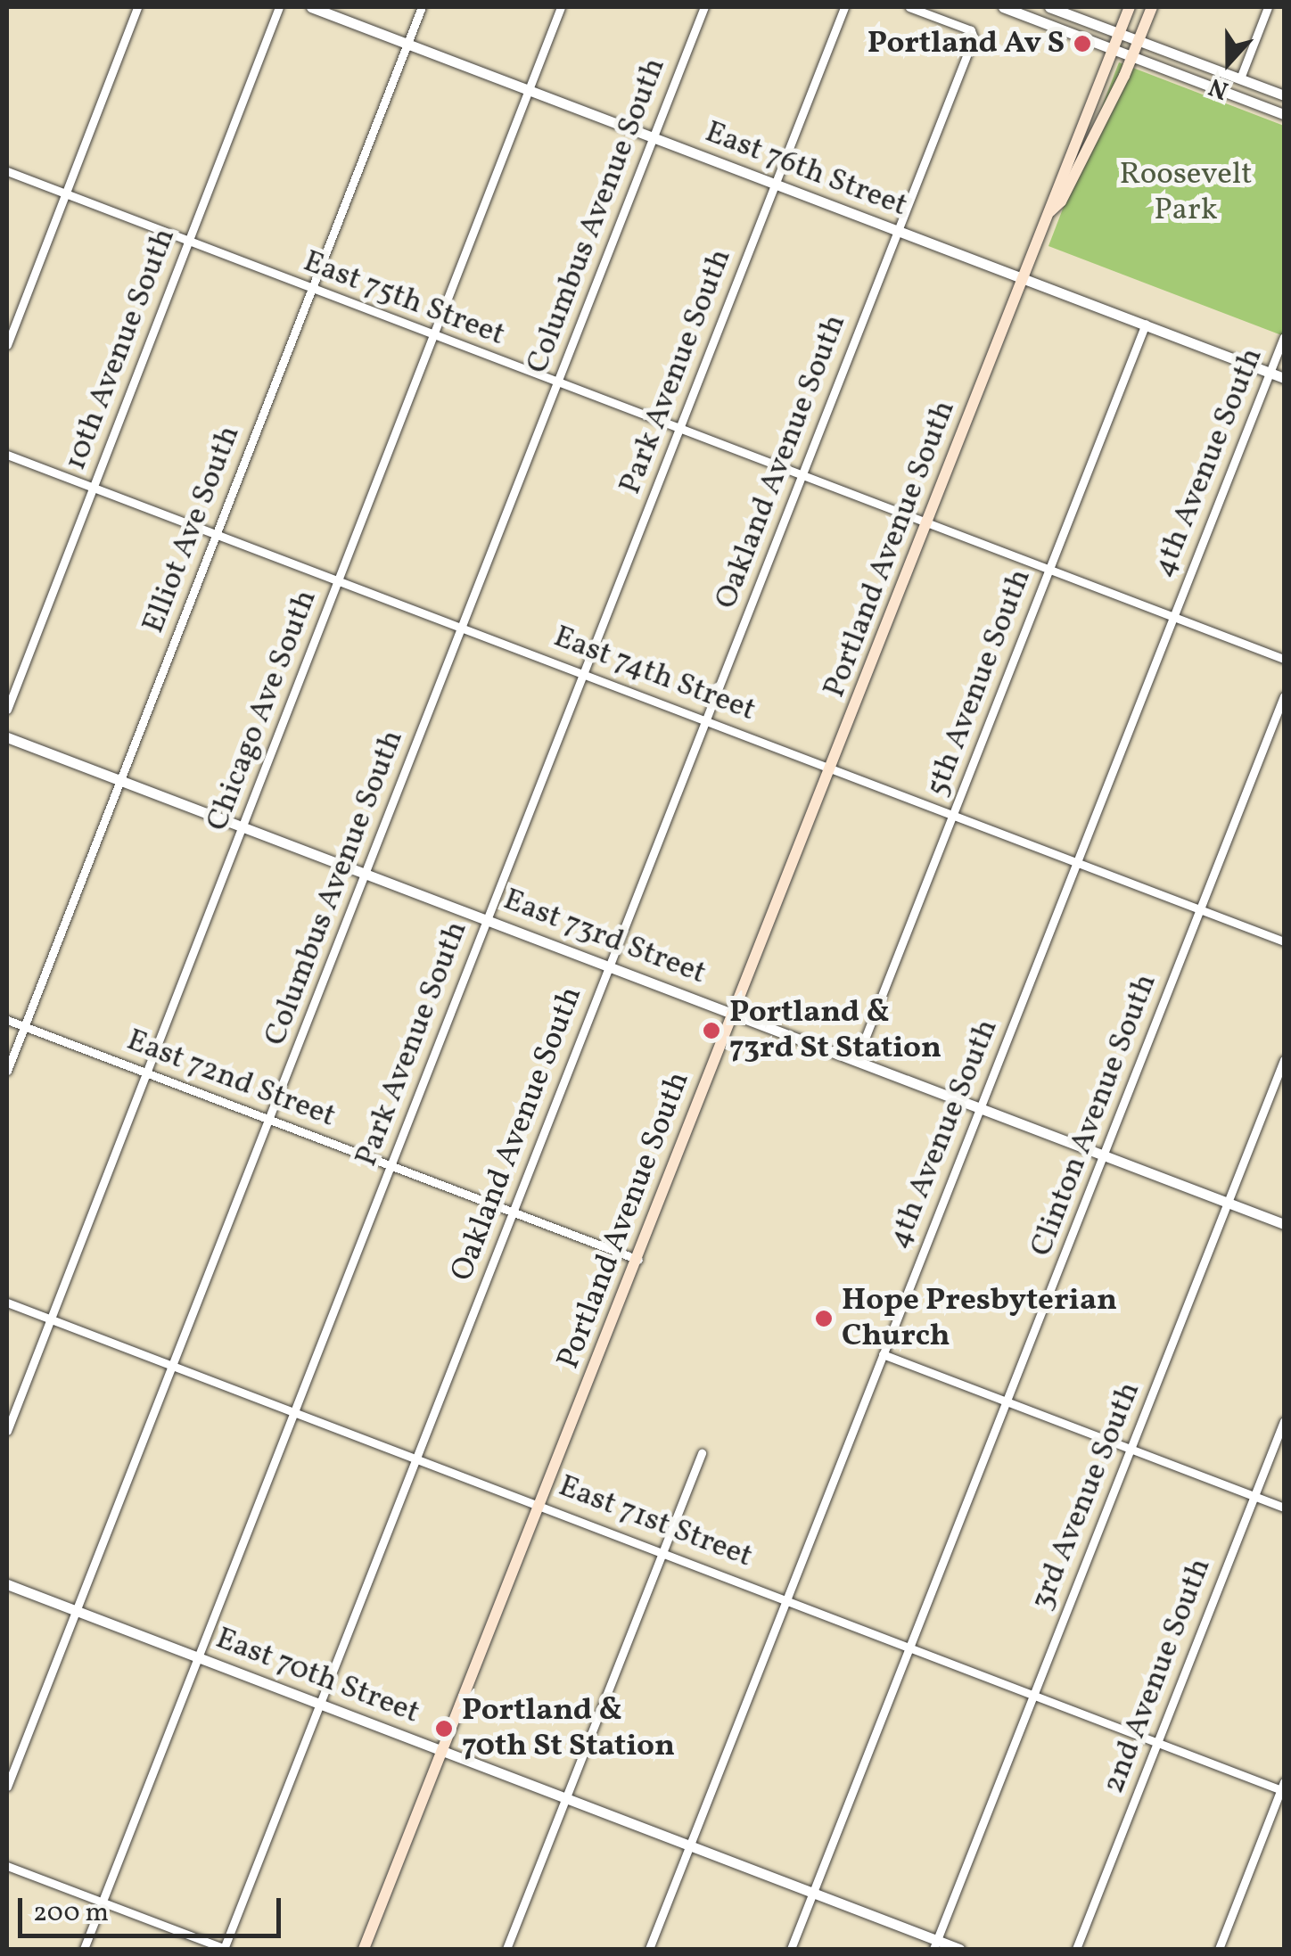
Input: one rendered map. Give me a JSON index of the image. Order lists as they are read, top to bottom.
{
  "streets": {
    "main road": ["Portland Avenue South"],
    "street": [
      "East 76th Street",
      "Columbus Avenue South",
      "East 75th Street",
      "10th Avenue South",
      "Park Avenue South",
      "Oakland Avenue South",
      "4th Avenue South",
      "Elliot Ave South",
      "East 74th Street",
      "5th Avenue South",
      "Chicago Ave South",
      "East 73rd Street",
      "East 72nd Street",
      "Clinton Avenue South",
      "3rd Avenue South",
      "East 71st Street",
      "East 70th Street",
      "2nd Avenue South"
    ]
  },
  "crossings": [
    ["East 76th Street", "Columbus Avenue South"],
    ["East 76th Street", "Park Avenue South"],
    ["East 76th Street", "Oakland Avenue South"],
    ["East 76th Street", "4th Avenue South"],
    ["East 76th Street", "Elliot Ave South"],
    ["East 76th Street", "Portland Avenue South"],
    ["East 76th Street", "5th Avenue South"],
    ["East 76th Street", "Chicago Ave South"],
    ["Columbus Avenue South", "East 75th Street"],
    ["Columbus Avenue South", "East 74th Street"],
    ["Columbus Avenue South", "East 73rd Street"],
    ["Columbus Avenue South", "East 72nd Street"],
    ["Columbus Avenue South", "East 71st Street"],
    ["Columbus Avenue South", "East 70th Street"],
    ["East 75th Street", "10th Avenue South"],
    ["East 75th Street", "Park Avenue South"],
    ["East 75th Street", "Oakland Avenue South"],
    ["East 75th Street", "4th Avenue South"],
    ["East 75th Street", "Elliot Ave South"],
    ["East 75th Street", "Portland Avenue South"],
    ["East 75th Street", "5th Avenue South"],
    ["East 75th Street", "Chicago Ave South"],
    ["10th Avenue South", "East 74th Street"],
    ["Park Avenue South", "East 74th Street"],
    ["Park Avenue South", "East 73rd Street"],
    ["Park Avenue South", "East 72nd Street"],
    ["Park Avenue South", "East 71st Street"],
    ["Park Avenue South", "East 70th Street"],
    ["Oakland Avenue South", "East 74th Street"],
    ["Oakland Avenue South", "East 73rd Street"],
    ["Oakland Avenue South", "East 72nd Street"],
    ["Oakland Avenue South", "East 71st Street"],
    ["Oakland Avenue South", "East 70th Street"],
    ["4th Avenue South", "East 74th Street"],
    ["4th Avenue South", "East 73rd Street"],
    ["4th Avenue South", "East 71st Street"],
    ["4th Avenue South", "East 70th Street"],
    ["Elliot Ave South", "East 74th Street"],
    ["Elliot Ave South", "East 73rd Street"],
    ["Elliot Ave South", "East 72nd Street"],
    ["Portland Avenue South", "East 74th Street"],
    ["Portland Avenue South", "East 73rd Street"],
    ["Portland Avenue South", "East 72nd Street"],
    ["Portland Avenue South", "East 71st Street"],
    ["Portland Avenue South", "East 70th Street"],
    ["East 74th Street", "5th Avenue South"],
    ["East 74th Street", "Chicago Ave South"],
    ["East 74th Street", "Clinton Avenue South"],
    ["5th Avenue South", "East 73rd Street"],
    ["Chicago Ave South", "East 73rd Street"],
    ["Chicago Ave South", "East 72nd Street"],
    ["Chicago Ave South", "East 71st Street"],
    ["East 73rd Street", "Clinton Avenue South"],
    ["East 73rd Street", "3rd Avenue South"],
    ["Clinton Avenue South", "East 71st Street"],
    ["Clinton Avenue South", "East 70th Street"],
    ["3rd Avenue South", "East 71st Street"],
    ["3rd Avenue South", "East 70th Street"],
    ["East 71st Street", "2nd Avenue South"]
  ],
  "parks": ["Roosevelt Park"],
  "places": [
    "Portland Av S",
    "Portland & 73rd St Station",
    "Hope Presbyterian Church",
    "Portland & 70th St Station"
  ],
  "scale_bar": "200 m",
  "north": "bottom"
}
